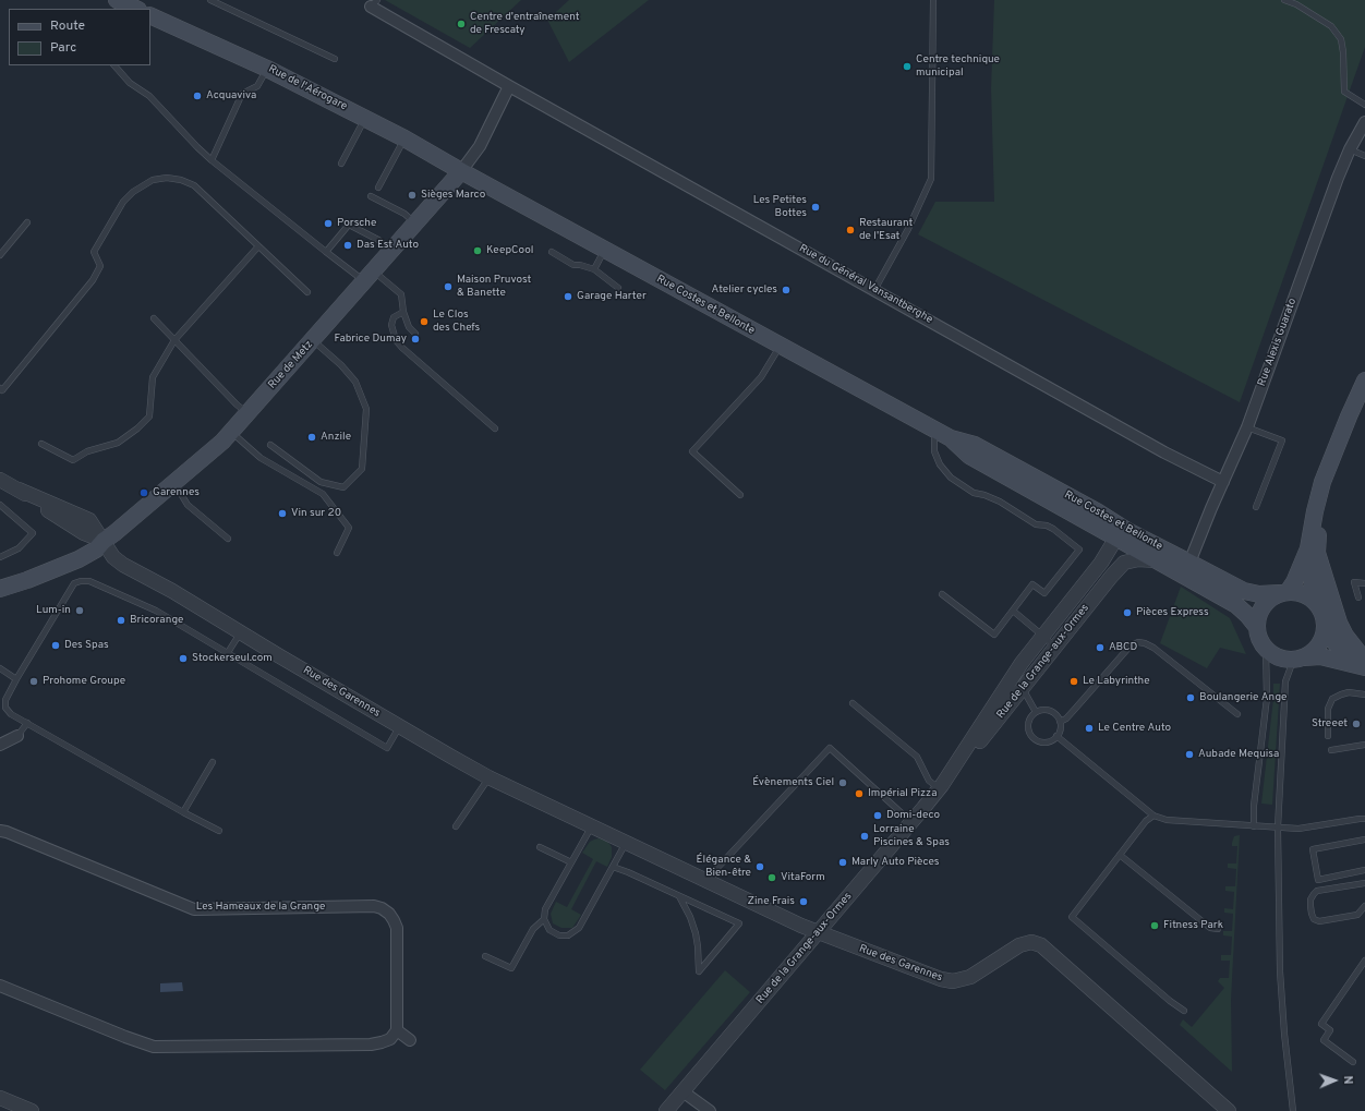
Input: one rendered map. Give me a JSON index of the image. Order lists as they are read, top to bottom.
{
  "streets": {
    "main road": ["Rue de l'Aérogare", "Rue Costes et Bellonte", "Rue de Metz"],
    "street": [
      "Rue du Général Vansantberghe",
      "Rue Alexis Guarato",
      "Rue de la Grange-aux-Ormes",
      "Rue des Garennes",
      "Les Hameaux de la Grange"
    ]
  },
  "crossings": [
    ["Rue de l'Aérogare", "Rue Costes et Bellonte"],
    ["Rue de l'Aérogare", "Rue de Metz"],
    ["Rue du Général Vansantberghe", "Rue Alexis Guarato"],
    ["Rue Costes et Bellonte", "Rue Alexis Guarato"],
    ["Rue Costes et Bellonte", "Rue de Metz"],
    ["Rue Costes et Bellonte", "Rue de la Grange-aux-Ormes"],
    ["Rue de Metz", "Rue des Garennes"],
    ["Rue de la Grange-aux-Ormes", "Rue des Garennes"]
  ],
  "places": [
    "Centre d'entraînement de Frescaty",
    "Centre technique municipal",
    "Acquaviva",
    "Sièges Marco",
    "Les Petites Bottes",
    "Porsche",
    "Restaurant de l'Esat",
    "Das Est Auto",
    "KeepCool",
    "Maison Pruvost & Banette",
    "Atelier cycles",
    "Garage Harter",
    "Le Clos des Chefs",
    "Fabrice Dumay",
    "Anzile",
    "Garennes",
    "Vin sur 20",
    "Lum-in",
    "Pièces Express",
    "Bricorange",
    "Des Spas",
    "ABCD",
    "Stockerseul.com",
    "Prohome Groupe",
    "Le Labyrinthe",
    "Boulangerie Ange",
    "Streeet",
    "Le Centre Auto",
    "Aubade Mequisa",
    "Évènements Ciel",
    "Impérial Pizza",
    "Domi-deco",
    "Lorraine Piscines & Spas",
    "Marly Auto Pièces",
    "Élégance & Bien-être",
    "VitaForm",
    "Zine Frais",
    "Fitness Park"
  ],
  "legend": ["Route", "Parc"],
  "north": "right"
}
